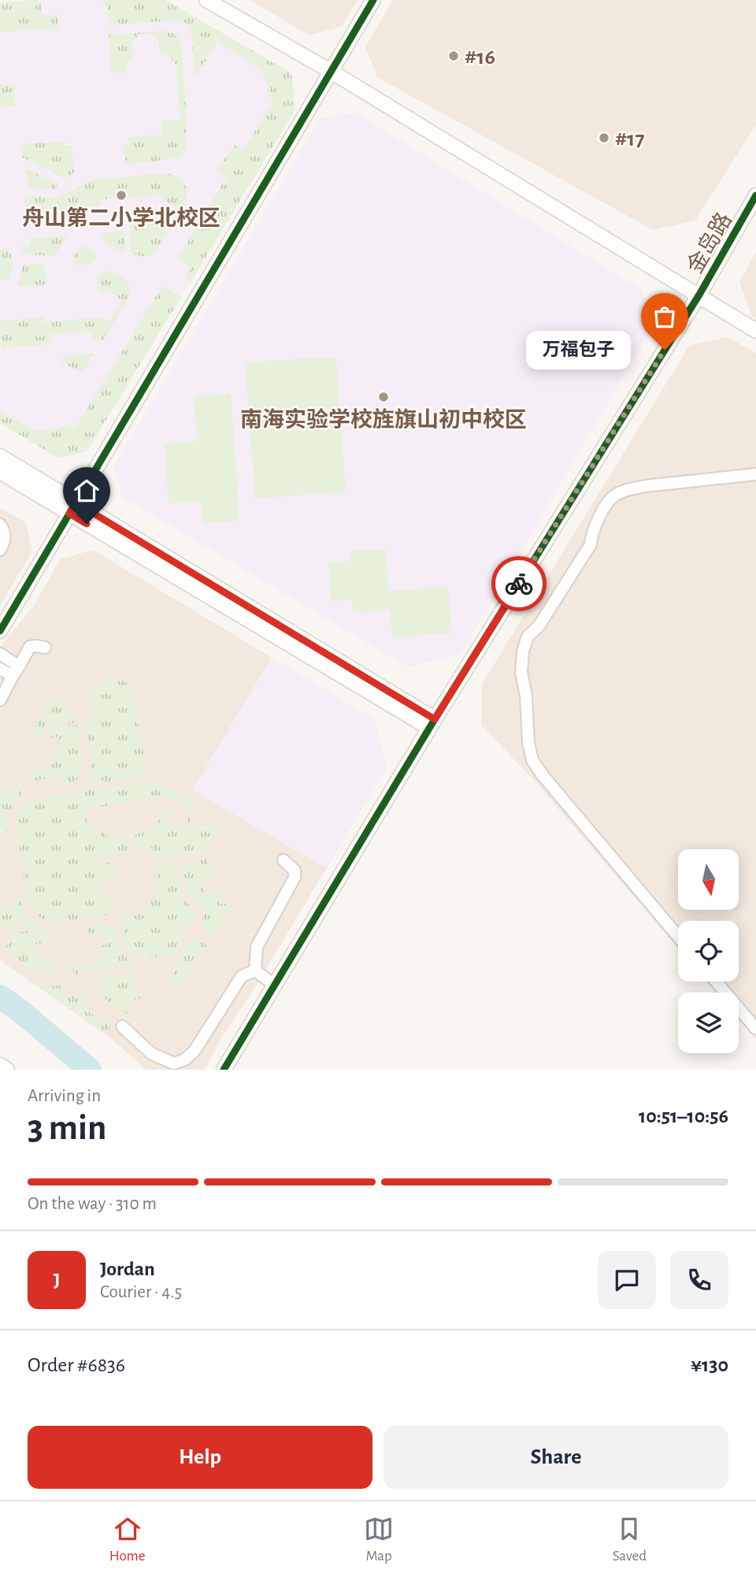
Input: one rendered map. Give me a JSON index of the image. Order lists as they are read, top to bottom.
{
  "streets": {
    "street": ["金岛路"]
  },
  "places": [
    "#16",
    "#17",
    "舟山第二小学北校区",
    "万福包子",
    "南海实验学校旌旗山初中校区"
  ],
  "north": "bottom",
  "page": {
    "bubble": "万福包子",
    "heading": ["3 min", "Arriving in", "10:51–10:56"],
    "panel": [
      "Jordan",
      "Courier · 4.5",
      "Order #6836",
      "¥130"
    ],
    "bar": "On the way · 310 m",
    "round": "J",
    "buttons": ["Help", "Share"],
    "tabs": ["Home", "Map", "Saved"]
  }
}
